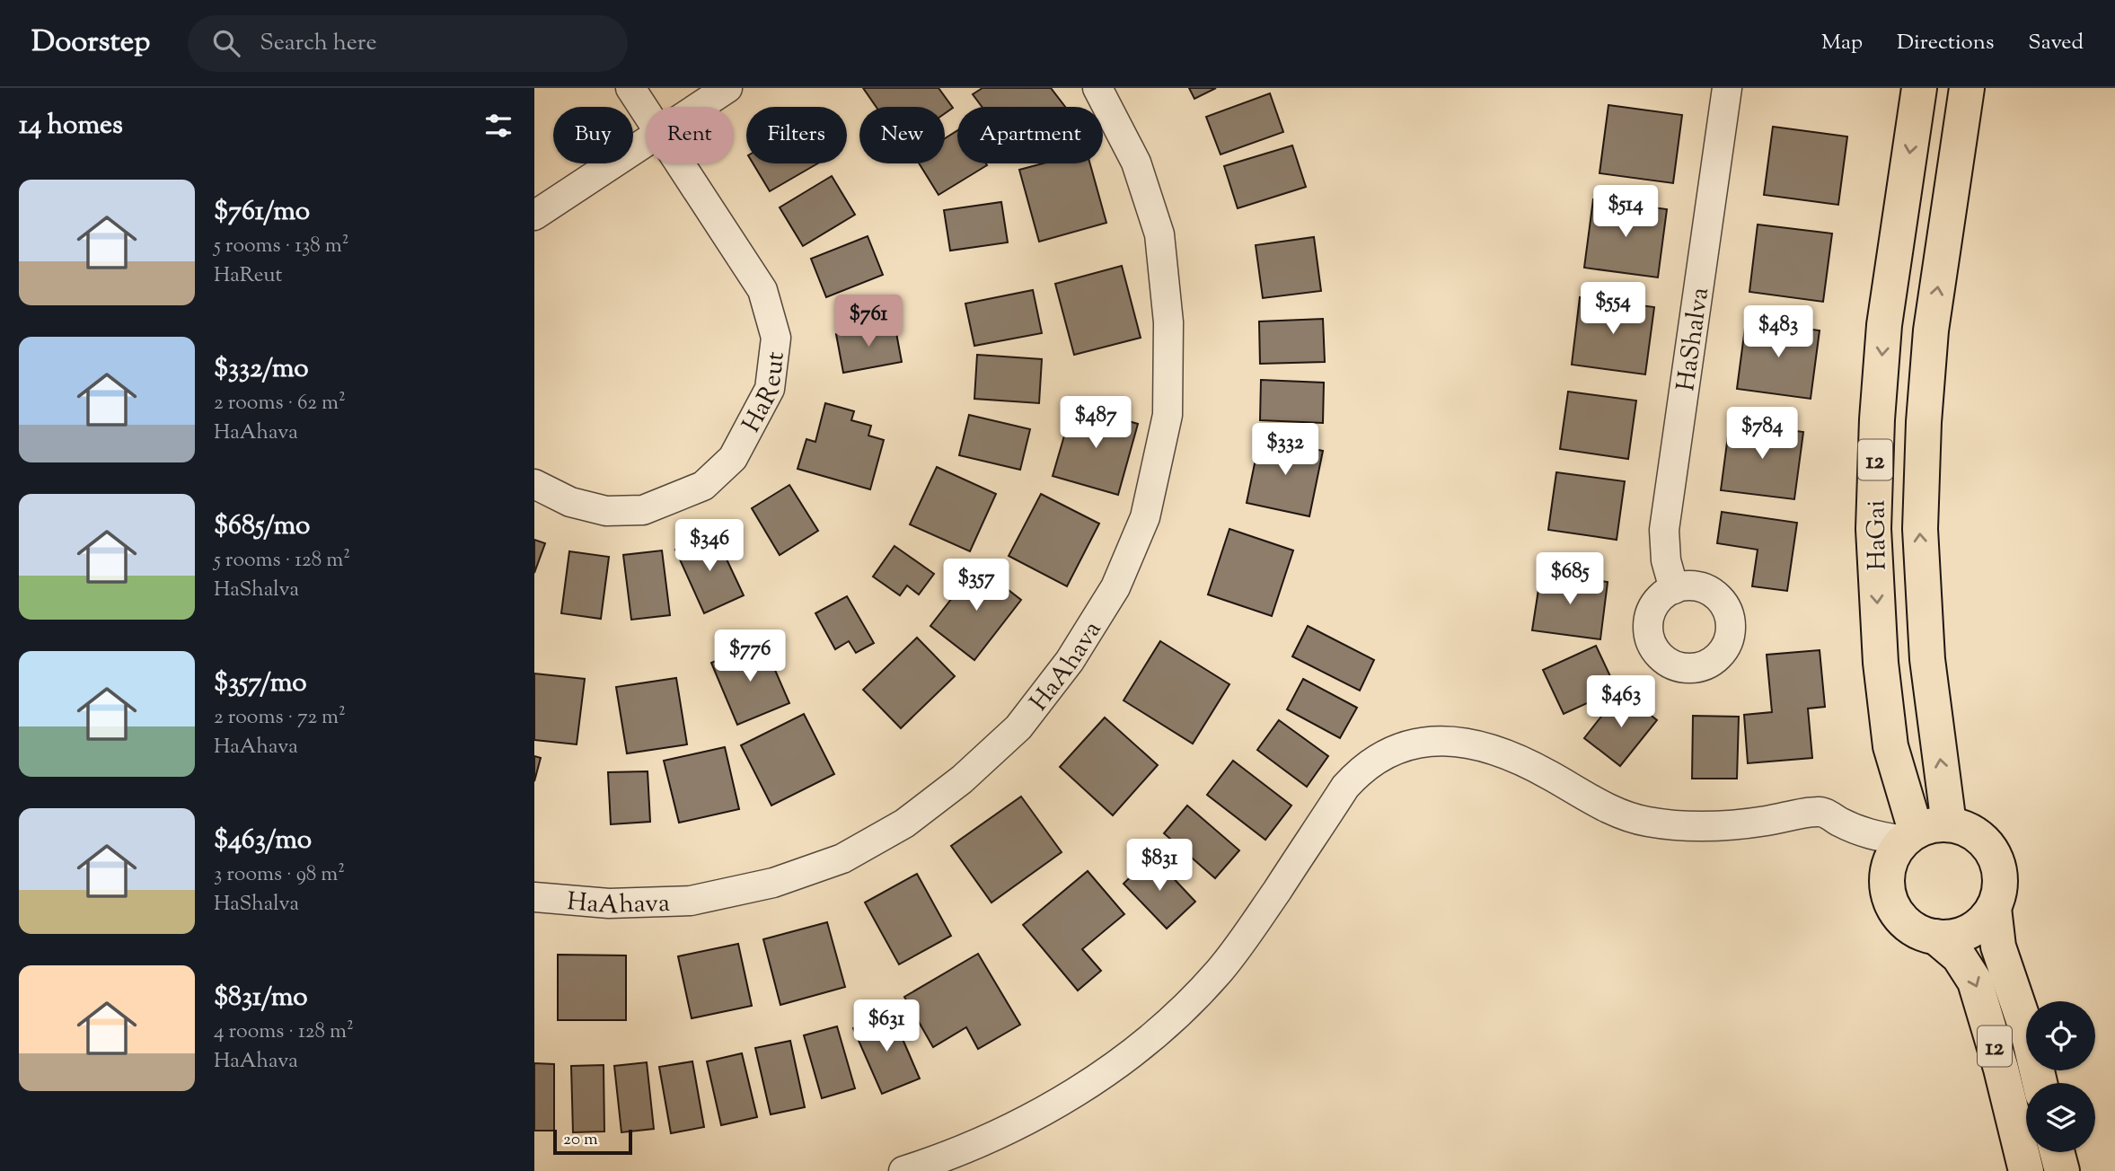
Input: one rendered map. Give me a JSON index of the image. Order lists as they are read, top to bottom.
{
  "streets": {
    "highway": ["12", "HaGai"],
    "street": ["HaShalva", "HaReut", "HaAhava"]
  },
  "crossings": [
    ["12", "HaGai"]
  ],
  "scale_bar": "20 m",
  "page": {
    "header": "Doorstep",
    "search": "Search here",
    "nav": ["Map", "Directions", "Saved"],
    "heading": "14 homes",
    "chip": [
      "Buy",
      "Rent",
      "Filters",
      "New",
      "Apartment"
    ],
    "list": [
      {
        "name": "$761/mo",
        "note": "5 rooms · 138 m² · HaReut"
      },
      {
        "name": "$332/mo",
        "note": "2 rooms · 62 m² · HaAhava"
      },
      {
        "name": "$685/mo",
        "note": "5 rooms · 128 m² · HaShalva"
      },
      {
        "name": "$357/mo",
        "note": "2 rooms · 72 m² · HaAhava"
      },
      {
        "name": "$463/mo",
        "note": "3 rooms · 98 m² · HaShalva"
      },
      {
        "name": "$831/mo",
        "note": "4 rooms · 128 m² · HaAhava"
      }
    ],
    "price": [
      "$514",
      "$554",
      "$761",
      "$483",
      "$487",
      "$784",
      "$332",
      "$346",
      "$685",
      "$357",
      "$776",
      "$463",
      "$831",
      "$631"
    ],
    "scale": "20 m"
  }
}
